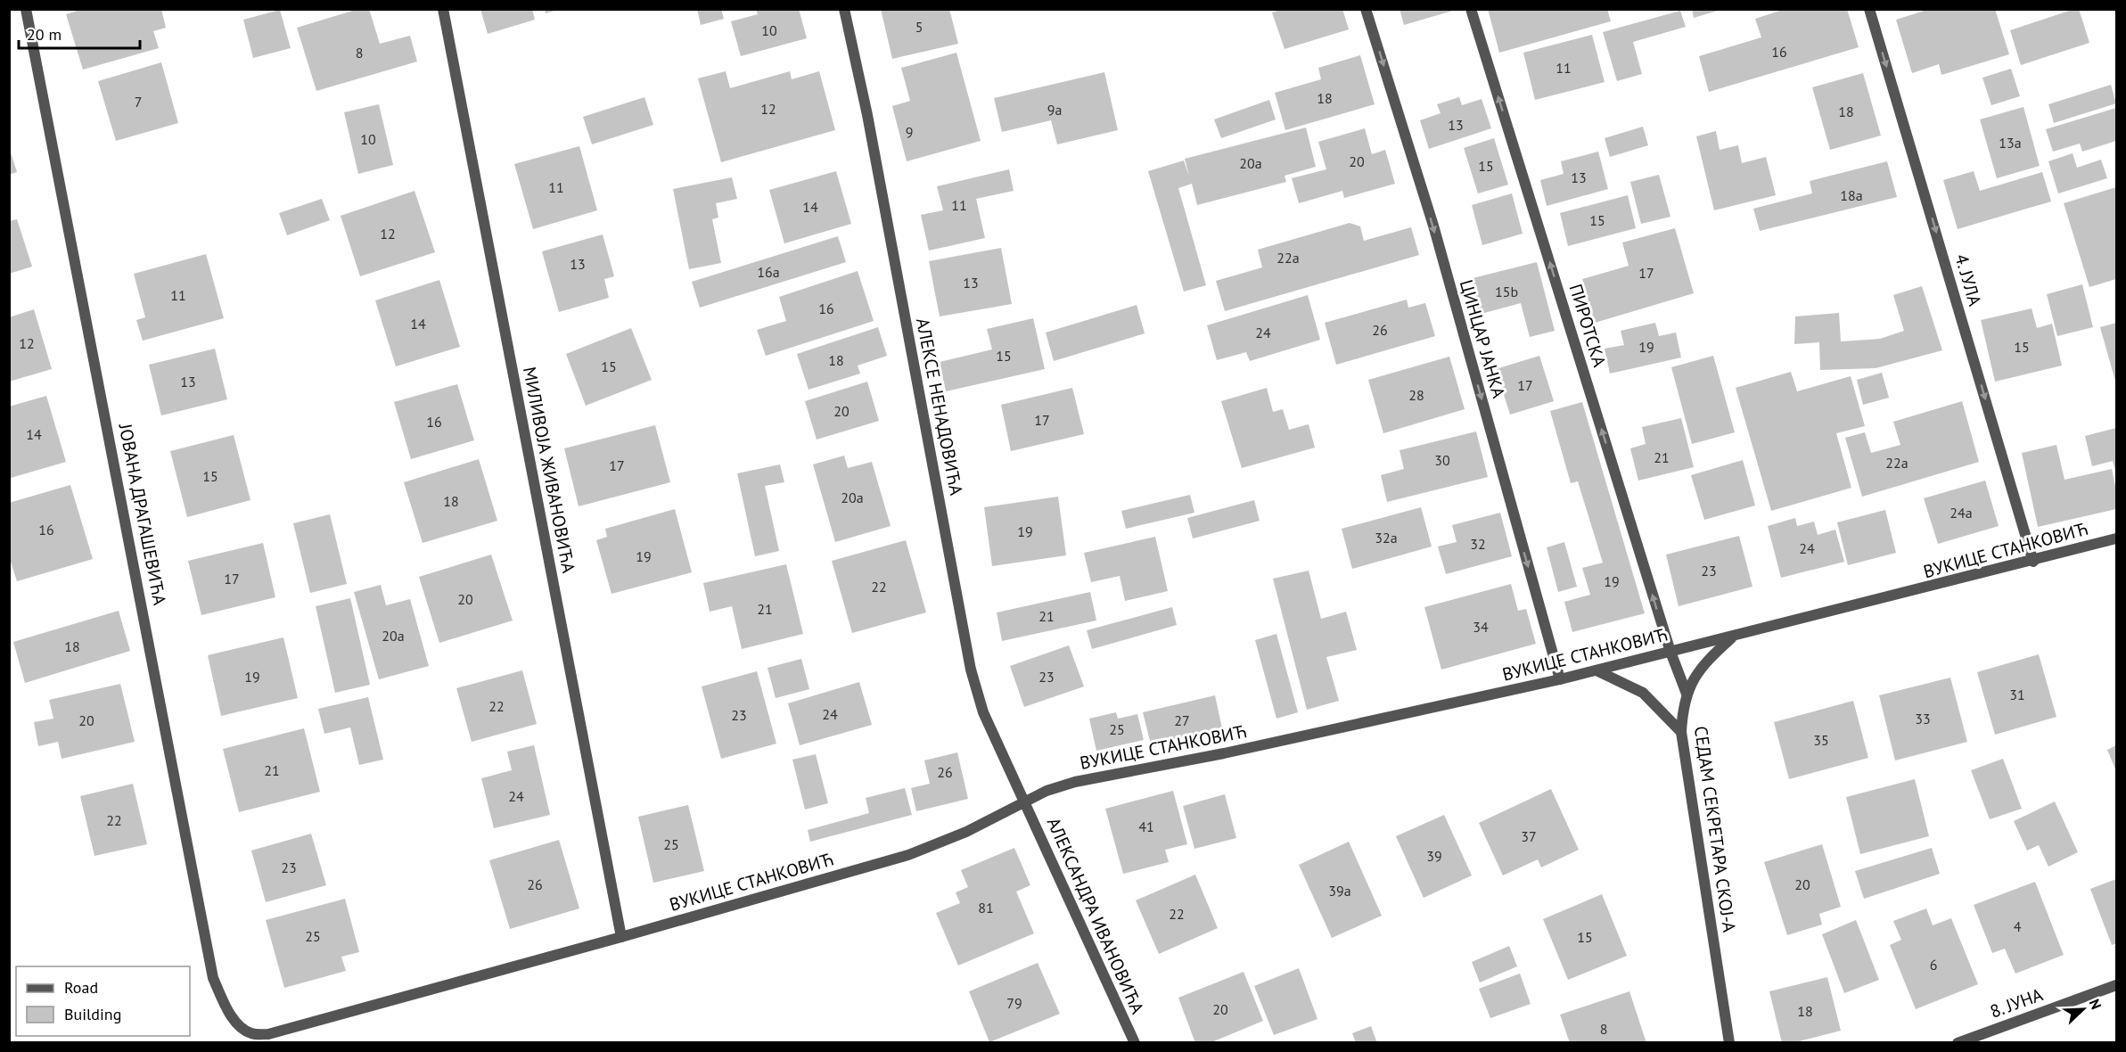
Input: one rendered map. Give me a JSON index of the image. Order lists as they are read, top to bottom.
{
  "streets": {
    "street": [
      "4. ЈУЛА",
      "ПИРОТСКА",
      "ЦИНЦАР ЈАНКА",
      "АЛЕКСЕ НЕНАДОВИЋА",
      "МИЛИВОЈА ЖИВАНОВИЋА",
      "ЈОВАНА ДРАГАШЕВИЋА",
      "ВУКИЦЕ СТАНКОВИЋ",
      "СЕДАМ СЕКРЕТАРА СКОЈ-А",
      "АЛЕКСАНДРА ИВАНОВИЋА",
      "8. ЈУНА"
    ]
  },
  "crossings": [
    ["4. ЈУЛА", "ВУКИЦЕ СТАНКОВИЋ"],
    ["ПИРОТСКА", "ВУКИЦЕ СТАНКОВИЋ"],
    ["ПИРОТСКА", "СЕДАМ СЕКРЕТАРА СКОЈ-А"],
    ["ЦИНЦАР ЈАНКА", "ВУКИЦЕ СТАНКОВИЋ"],
    ["АЛЕКСЕ НЕНАДОВИЋА", "ВУКИЦЕ СТАНКОВИЋ"],
    ["АЛЕКСЕ НЕНАДОВИЋА", "АЛЕКСАНДРА ИВАНОВИЋА"],
    ["МИЛИВОЈА ЖИВАНОВИЋА", "ВУКИЦЕ СТАНКОВИЋ"],
    ["ЈОВАНА ДРАГАШЕВИЋА", "ВУКИЦЕ СТАНКОВИЋ"],
    ["ВУКИЦЕ СТАНКОВИЋ", "СЕДАМ СЕКРЕТАРА СКОЈ-А"],
    ["ВУКИЦЕ СТАНКОВИЋ", "АЛЕКСАНДРА ИВАНОВИЋА"]
  ],
  "one_way": ["4. ЈУЛА", "ПИРОТСКА", "ЦИНЦАР ЈАНКА"],
  "house_numbers": [
    "5",
    "10",
    "16",
    "8",
    "11",
    "18",
    "7",
    "12",
    "9a",
    "18",
    "13",
    "9",
    "10",
    "13a",
    "20",
    "20a",
    "15",
    "13",
    "11",
    "18a",
    "11",
    "14",
    "15",
    "12",
    "22a",
    "13",
    "16a",
    "17",
    "13",
    "15b",
    "11",
    "16",
    "14",
    "26",
    "24",
    "12",
    "19",
    "15",
    "15",
    "18",
    "15",
    "13",
    "17",
    "28",
    "20",
    "17",
    "16",
    "14",
    "21",
    "30",
    "22a",
    "17",
    "15",
    "20a",
    "18",
    "24a",
    "16",
    "19",
    "32a",
    "32",
    "24",
    "19",
    "23",
    "17",
    "19",
    "22",
    "20",
    "21",
    "21",
    "34",
    "20a",
    "18",
    "19",
    "23",
    "31",
    "22",
    "24",
    "23",
    "33",
    "20",
    "27",
    "25",
    "35",
    "21",
    "26",
    "24",
    "22",
    "41",
    "37",
    "25",
    "39",
    "23",
    "26",
    "20",
    "39a",
    "81",
    "22",
    "4",
    "25",
    "15",
    "6",
    "79",
    "20",
    "18",
    "8"
  ],
  "legend": ["Road", "Building"],
  "scale_bar": "20 m",
  "north": "top right"
}
